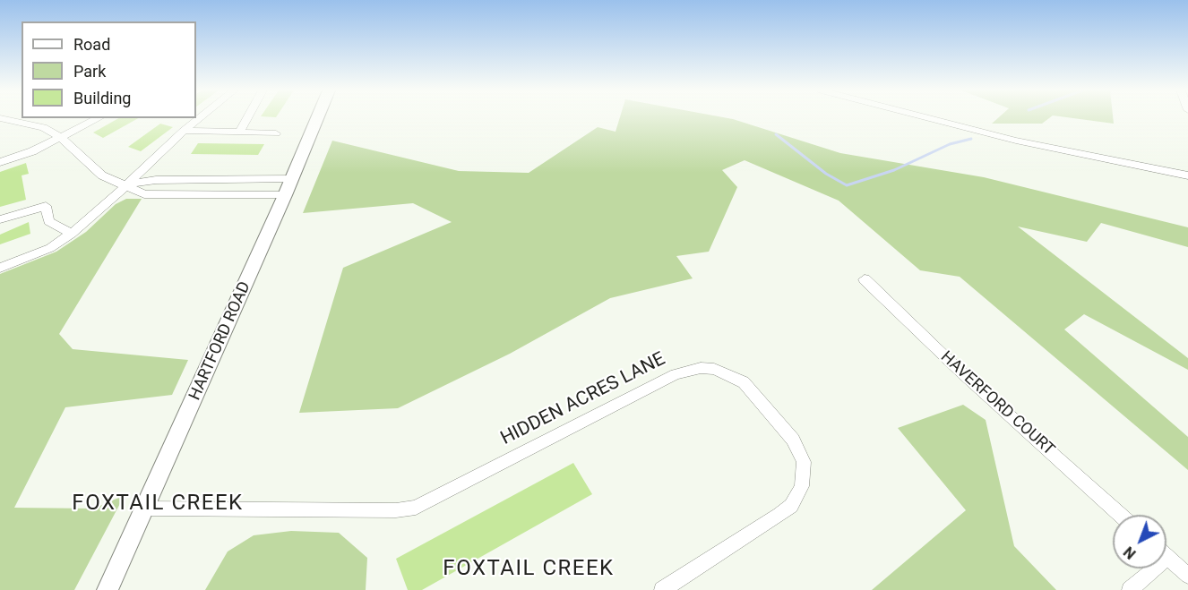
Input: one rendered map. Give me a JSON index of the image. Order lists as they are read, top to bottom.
{
  "streets": {
    "main road": ["HARTFORD ROAD"],
    "street": ["HIDDEN ACRES LANE", "HAVERFORD COURT"]
  },
  "crossings": [
    ["HARTFORD ROAD", "HIDDEN ACRES LANE"]
  ],
  "districts": ["FOXTAIL CREEK", "FOXTAIL CREEK"],
  "legend": ["Road", "Park", "Building"],
  "north": "bottom left"
}
